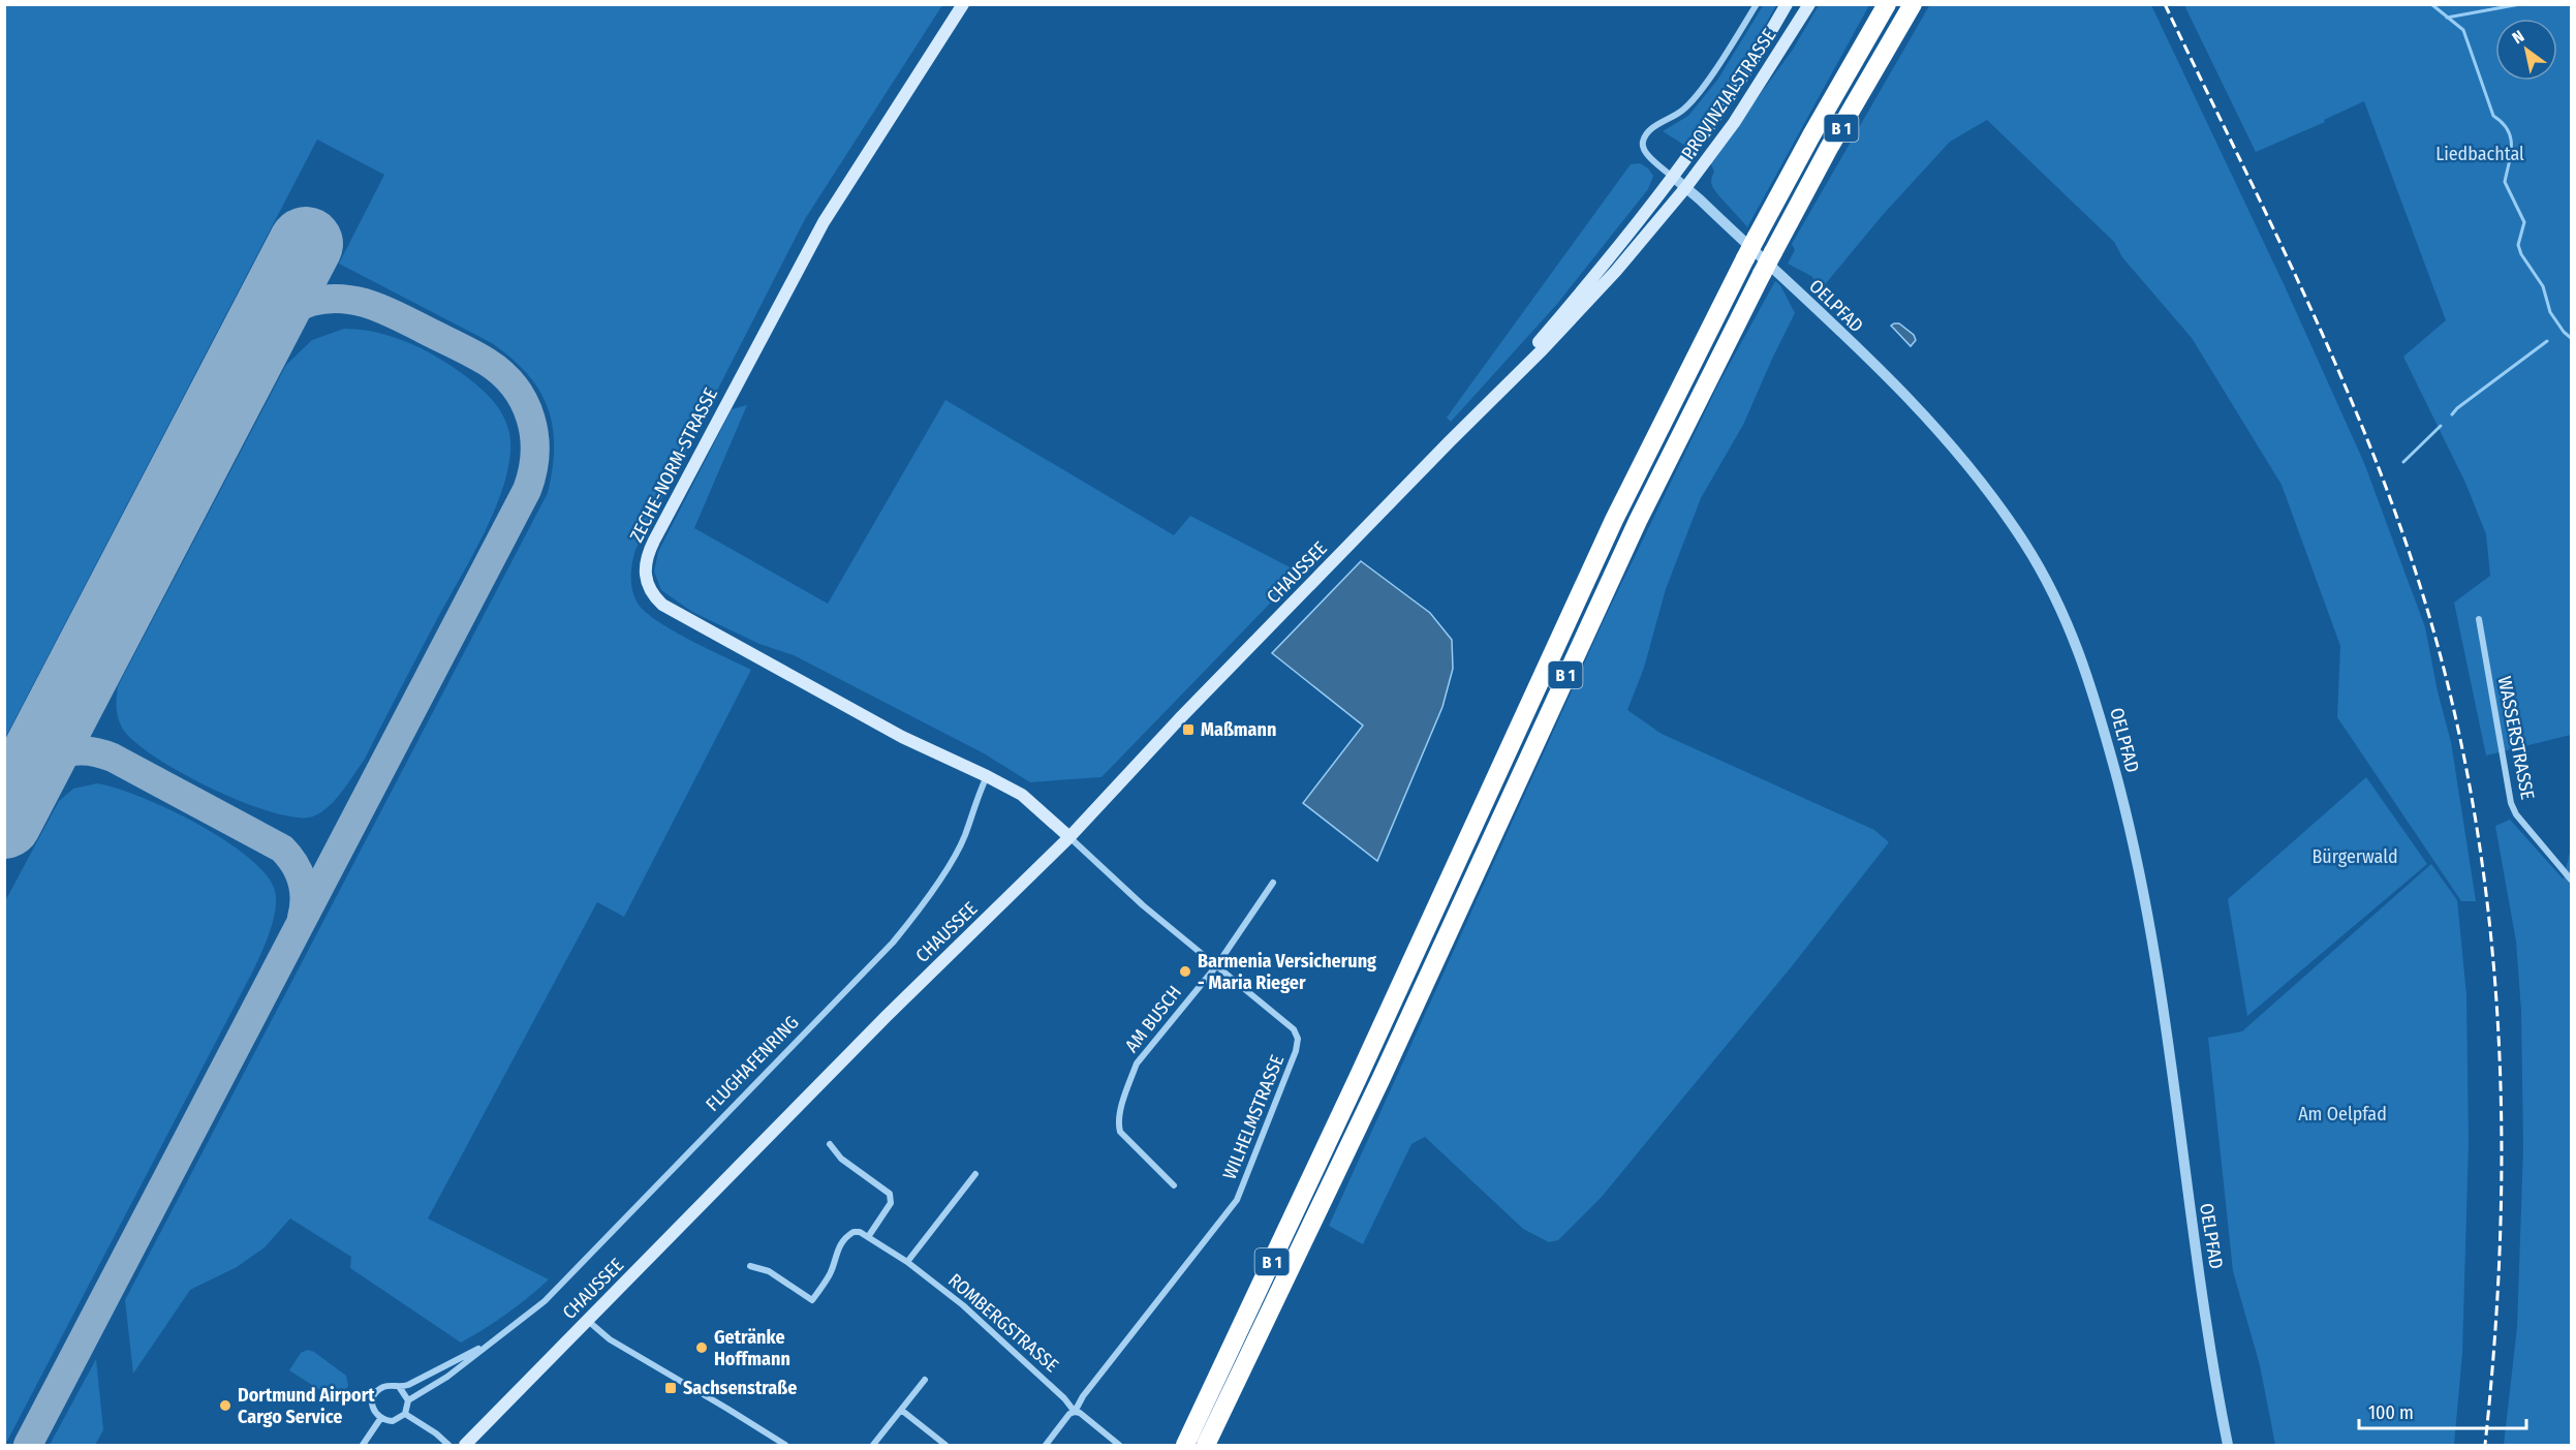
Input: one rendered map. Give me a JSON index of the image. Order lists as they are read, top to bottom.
{
  "streets": {
    "highway": ["B 1"],
    "main road": ["PROVINZIALSTRASSE", "ZECHE-NORM-STRASSE", "CHAUSSEE"],
    "street": [
      "OELPFAD",
      "WASSERSTRASSE",
      "AM BUSCH",
      "FLUGHAFENRING",
      "WILHELMSTRASSE",
      "ROMBERGSTRASSE"
    ]
  },
  "crossings": [
    ["PROVINZIALSTRASSE", "OELPFAD"],
    ["PROVINZIALSTRASSE", "CHAUSSEE"],
    ["OELPFAD", "CHAUSSEE"],
    ["ZECHE-NORM-STRASSE", "CHAUSSEE"],
    ["ZECHE-NORM-STRASSE", "FLUGHAFENRING"],
    ["ZECHE-NORM-STRASSE", "WILHELMSTRASSE"],
    ["CHAUSSEE", "WILHELMSTRASSE"],
    ["AM BUSCH", "WILHELMSTRASSE"],
    ["WILHELMSTRASSE", "ROMBERGSTRASSE"]
  ],
  "parks": ["Liedbachtal", "Bürgerwald", "Am Oelpfad"],
  "places": {
    "transit": ["Maßmann", "Sachsenstraße"],
    "other": ["Barmenia Versicherung - Maria Rieger", "Getränke Hoffmann", "Dortmund Airport Cargo Service"]
  },
  "scale_bar": "100 m",
  "north": "top left"
}
